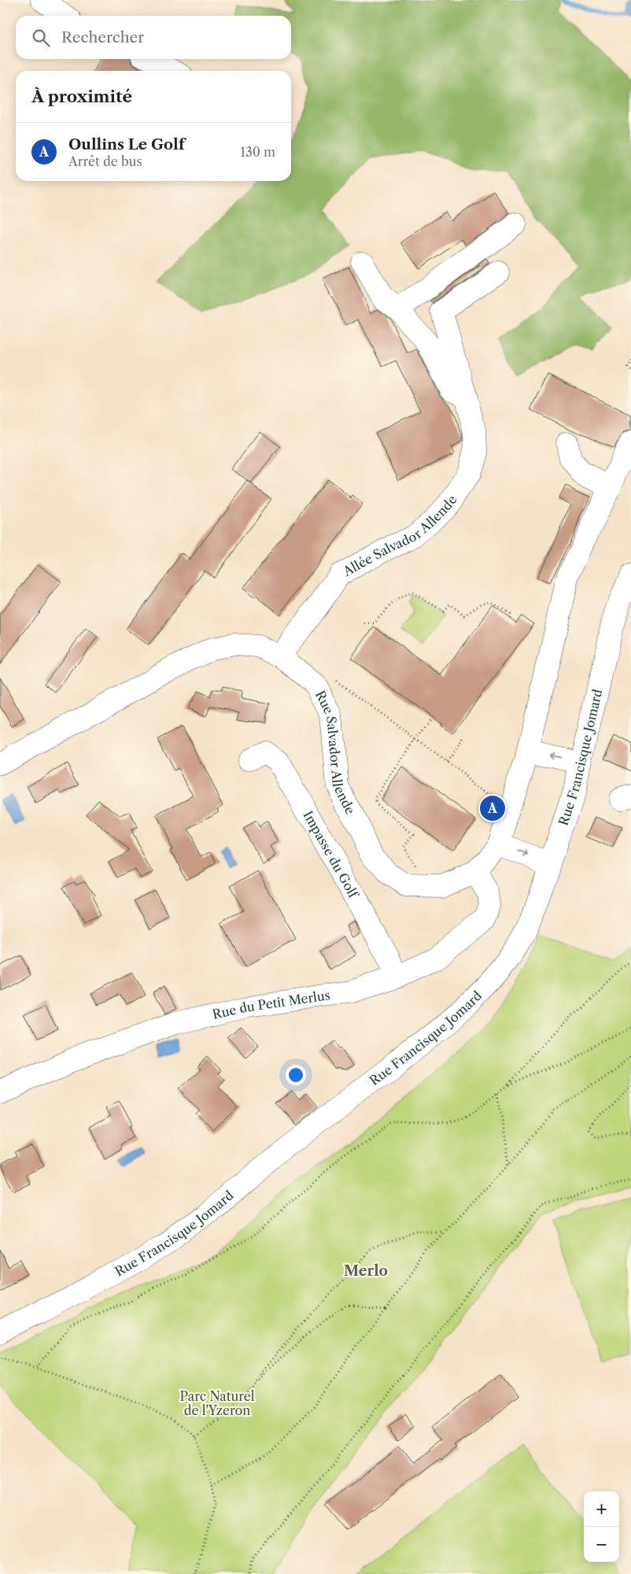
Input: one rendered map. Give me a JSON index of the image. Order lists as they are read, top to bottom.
{
  "streets": {
    "street": [
      "Allée Salvador Allende",
      "Rue Salvador Allende",
      "Rue Francisque Jomard",
      "Impasse du Golf",
      "Rue du Petit Merlus"
    ]
  },
  "crossings": [
    ["Allée Salvador Allende", "Rue Salvador Allende"],
    ["Rue Salvador Allende", "Rue du Petit Merlus"],
    ["Impasse du Golf", "Rue du Petit Merlus"]
  ],
  "districts": ["Merlo"],
  "parks": ["Parc Naturel de l'Yzeron"],
  "page": {
    "search": "Rechercher",
    "heading": "À proximité",
    "list": [
      {
        "mark": "A",
        "name": "Oullins Le Golf",
        "note": "Arrêt de bus",
        "value": "130 m"
      }
    ],
    "pins": "A",
    "map_buttons": ["+", "−"]
  }
}
